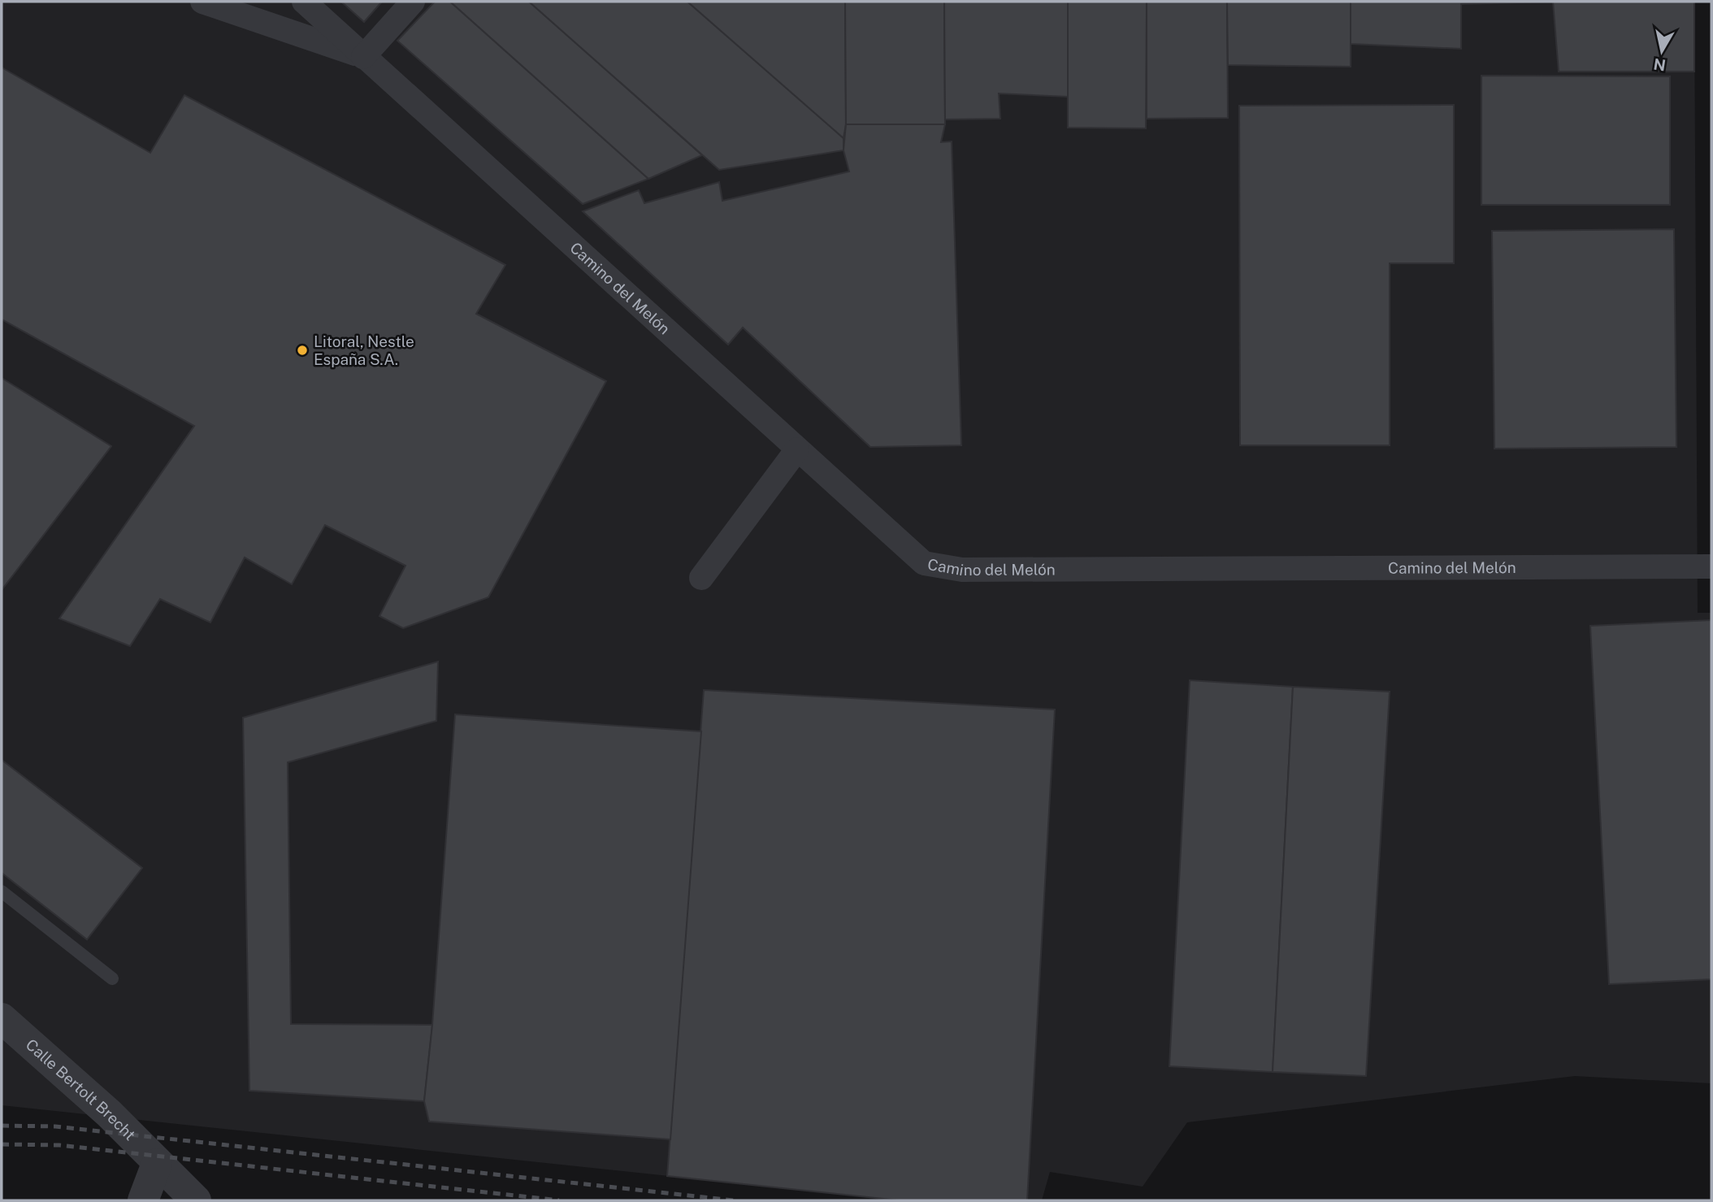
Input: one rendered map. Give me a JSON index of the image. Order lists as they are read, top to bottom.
{
  "streets": {
    "street": ["Camino del Melón", "Calle Bertolt Brecht"]
  },
  "places": ["Litoral, Nestle España S.A."],
  "north": "bottom"
}
